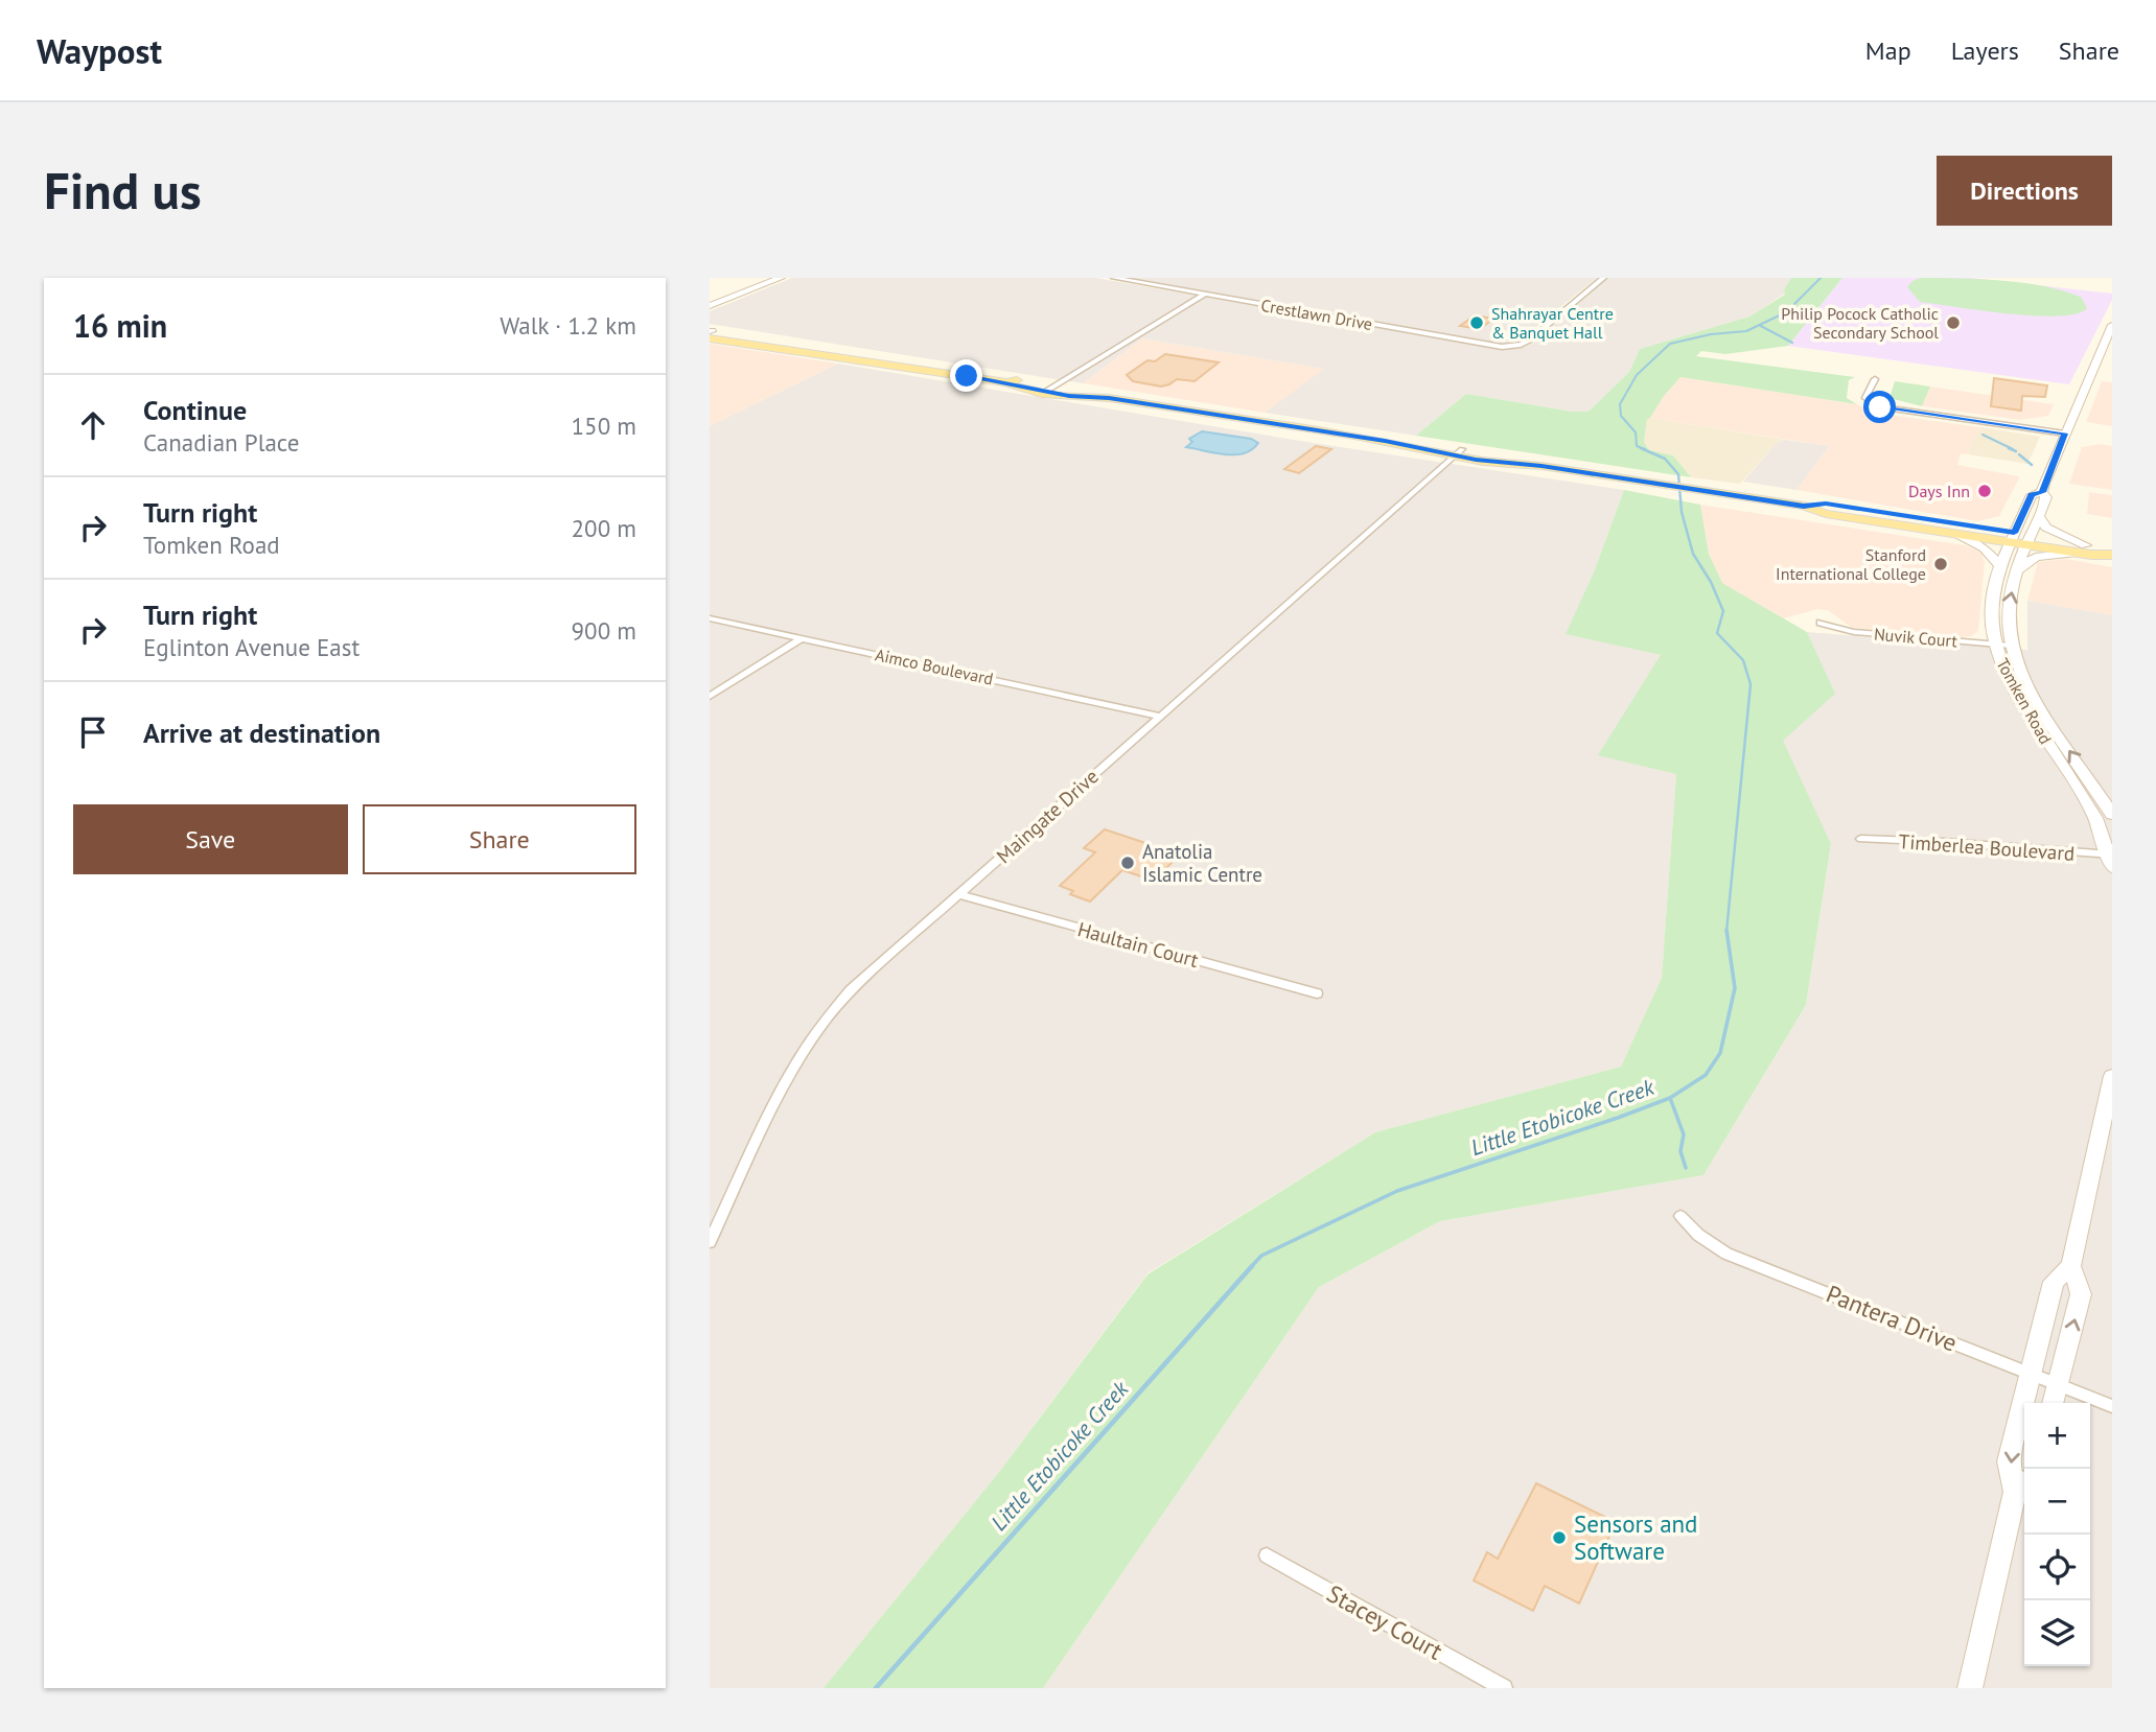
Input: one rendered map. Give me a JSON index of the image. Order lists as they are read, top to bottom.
{
  "streets": {
    "main road": ["Tomken Road"],
    "street": [
      "Crestlawn Drive",
      "Nuvik Court",
      "Aimco Boulevard",
      "Maingate Drive",
      "Timberlea Boulevard",
      "Haultain Court",
      "Pantera Drive",
      "Stacey Court"
    ]
  },
  "crossings": [
    ["Nuvik Court", "Tomken Road"],
    ["Aimco Boulevard", "Maingate Drive"],
    ["Tomken Road", "Timberlea Boulevard"],
    ["Maingate Drive", "Haultain Court"]
  ],
  "water": ["Little Etobicoke Creek"],
  "places": [
    "Shahrayar Centre & Banquet Hall",
    "Philip Pocock Catholic Secondary School",
    "Days Inn",
    "Stanford International College",
    "Anatolia Islamic Centre",
    "Sensors and Software"
  ],
  "page": {
    "header": "Waypost",
    "nav": ["Map", "Layers", "Share"],
    "buttons": [
      "Directions",
      ["Save", "Share"]
    ],
    "title": "Find us",
    "heading": ["16 min", "Walk · 1.2 km"],
    "list": [
      ["Continue", "Canadian Place", "150 m"],
      ["Turn right", "Tomken Road", "200 m"],
      ["Turn right", "Eglinton Avenue East", "900 m"],
      "Arrive at destination"
    ],
    "map_buttons": ["+", "−"]
  }
}
